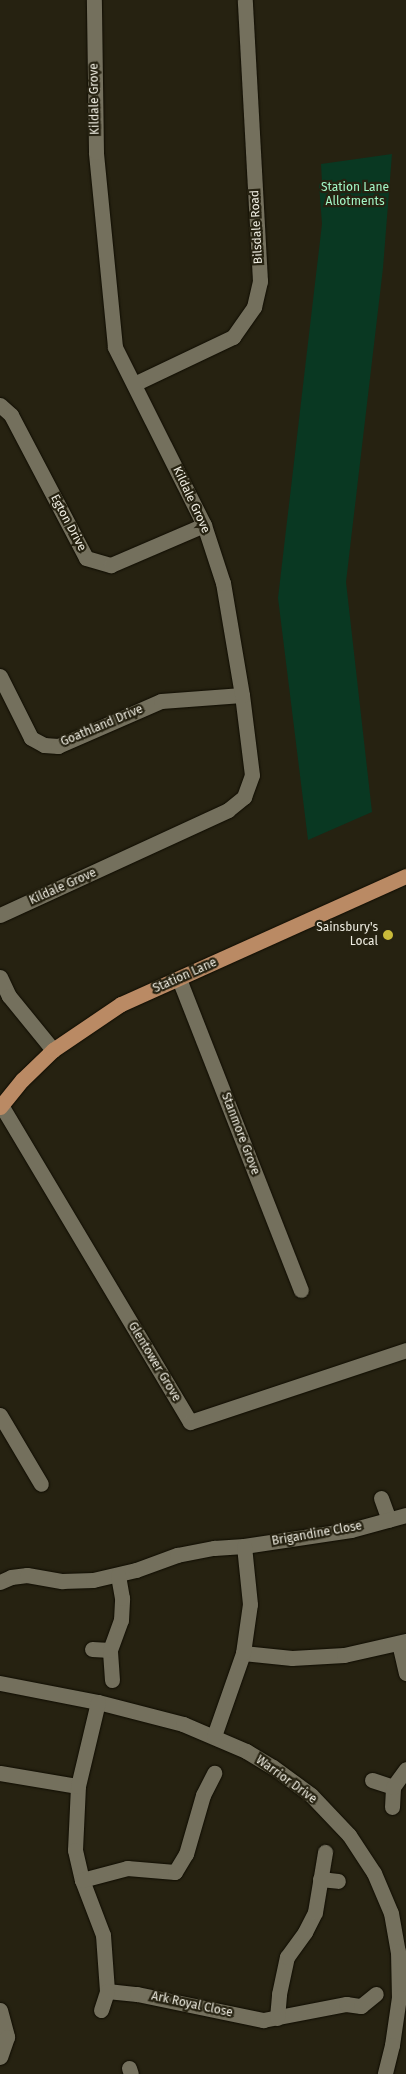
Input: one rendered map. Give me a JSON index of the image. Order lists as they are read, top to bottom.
{
  "streets": {
    "main road": ["Station Lane"],
    "street": [
      "Kildale Grove",
      "Bilsdale Road",
      "Egton Drive",
      "Goathland Drive",
      "Stanmore Grove",
      "Glentower Grove",
      "Brigandine Close",
      "Warrior Drive",
      "Ark Royal Close"
    ]
  },
  "crossings": [
    ["Kildale Grove", "Bilsdale Road"],
    ["Kildale Grove", "Egton Drive"],
    ["Kildale Grove", "Goathland Drive"],
    ["Station Lane", "Stanmore Grove"],
    ["Station Lane", "Glentower Grove"]
  ],
  "parks": ["Station Lane Allotments"],
  "places": ["Sainsbury's Local"]
}
